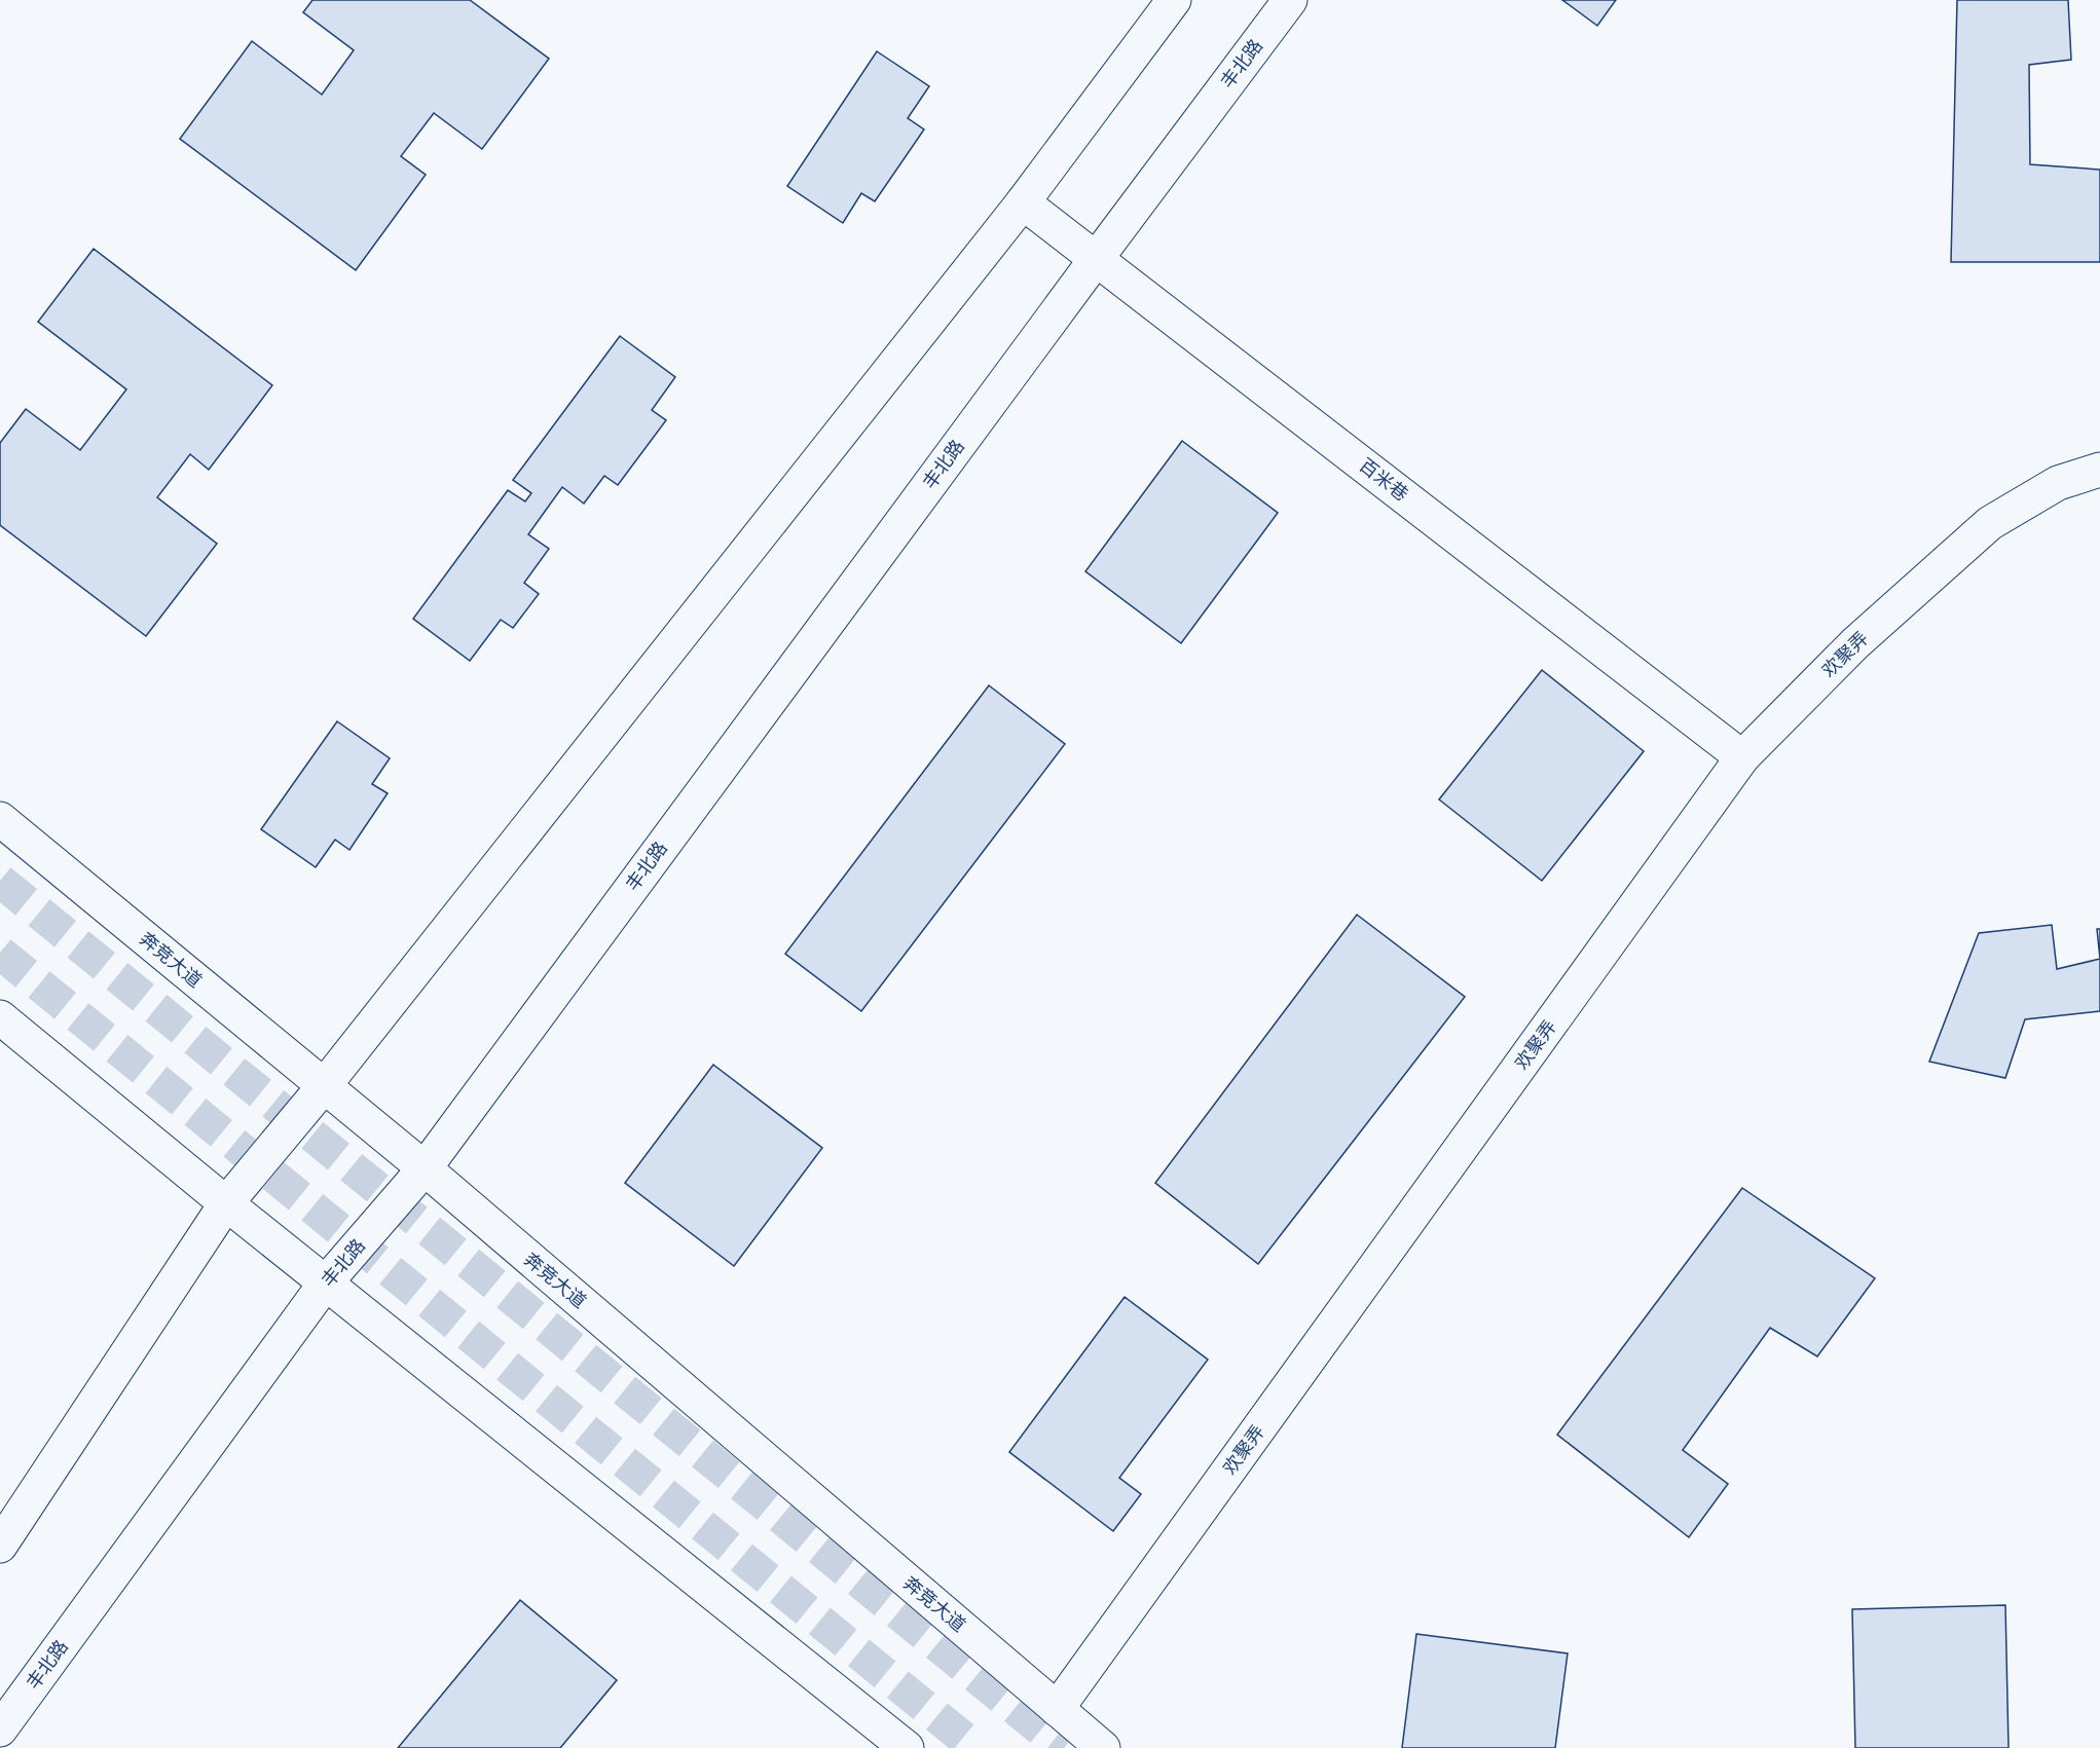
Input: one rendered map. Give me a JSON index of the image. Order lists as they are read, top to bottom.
{
  "streets": {
    "main road": [
      "丰北路",
      "百米巷",
      "欢聚弄",
      "奔竞大道"
    ]
  },
  "crossings": [
    ["丰北路", "百米巷"],
    ["丰北路", "奔竞大道"],
    ["百米巷", "欢聚弄"],
    ["欢聚弄", "奔竞大道"]
  ]
}
